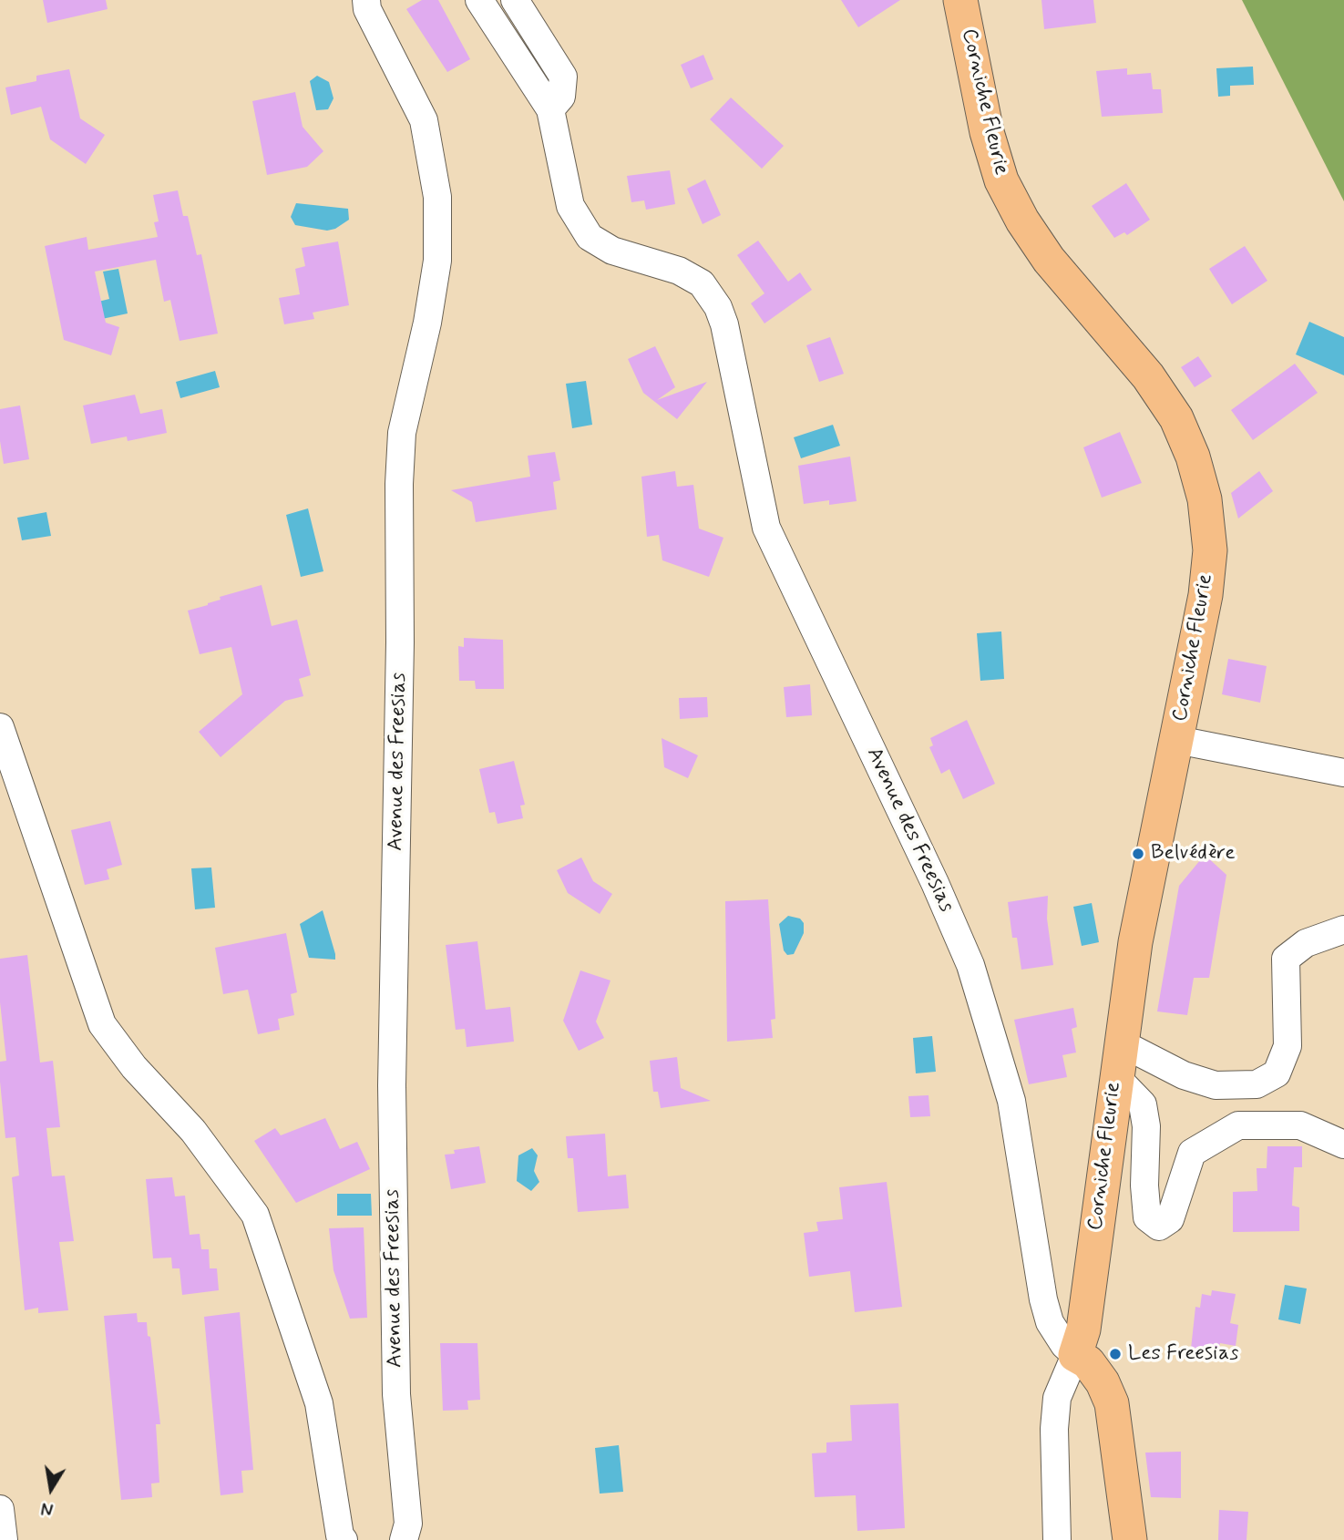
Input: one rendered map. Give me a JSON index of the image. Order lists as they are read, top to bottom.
{
  "streets": {
    "main road": ["Corniche Fleurie"],
    "street": ["Avenue des Freesias"]
  },
  "crossings": [
    ["Corniche Fleurie", "Avenue des Freesias"]
  ],
  "places": ["Belvédère", "Les Freesias"],
  "north": "bottom"
}
